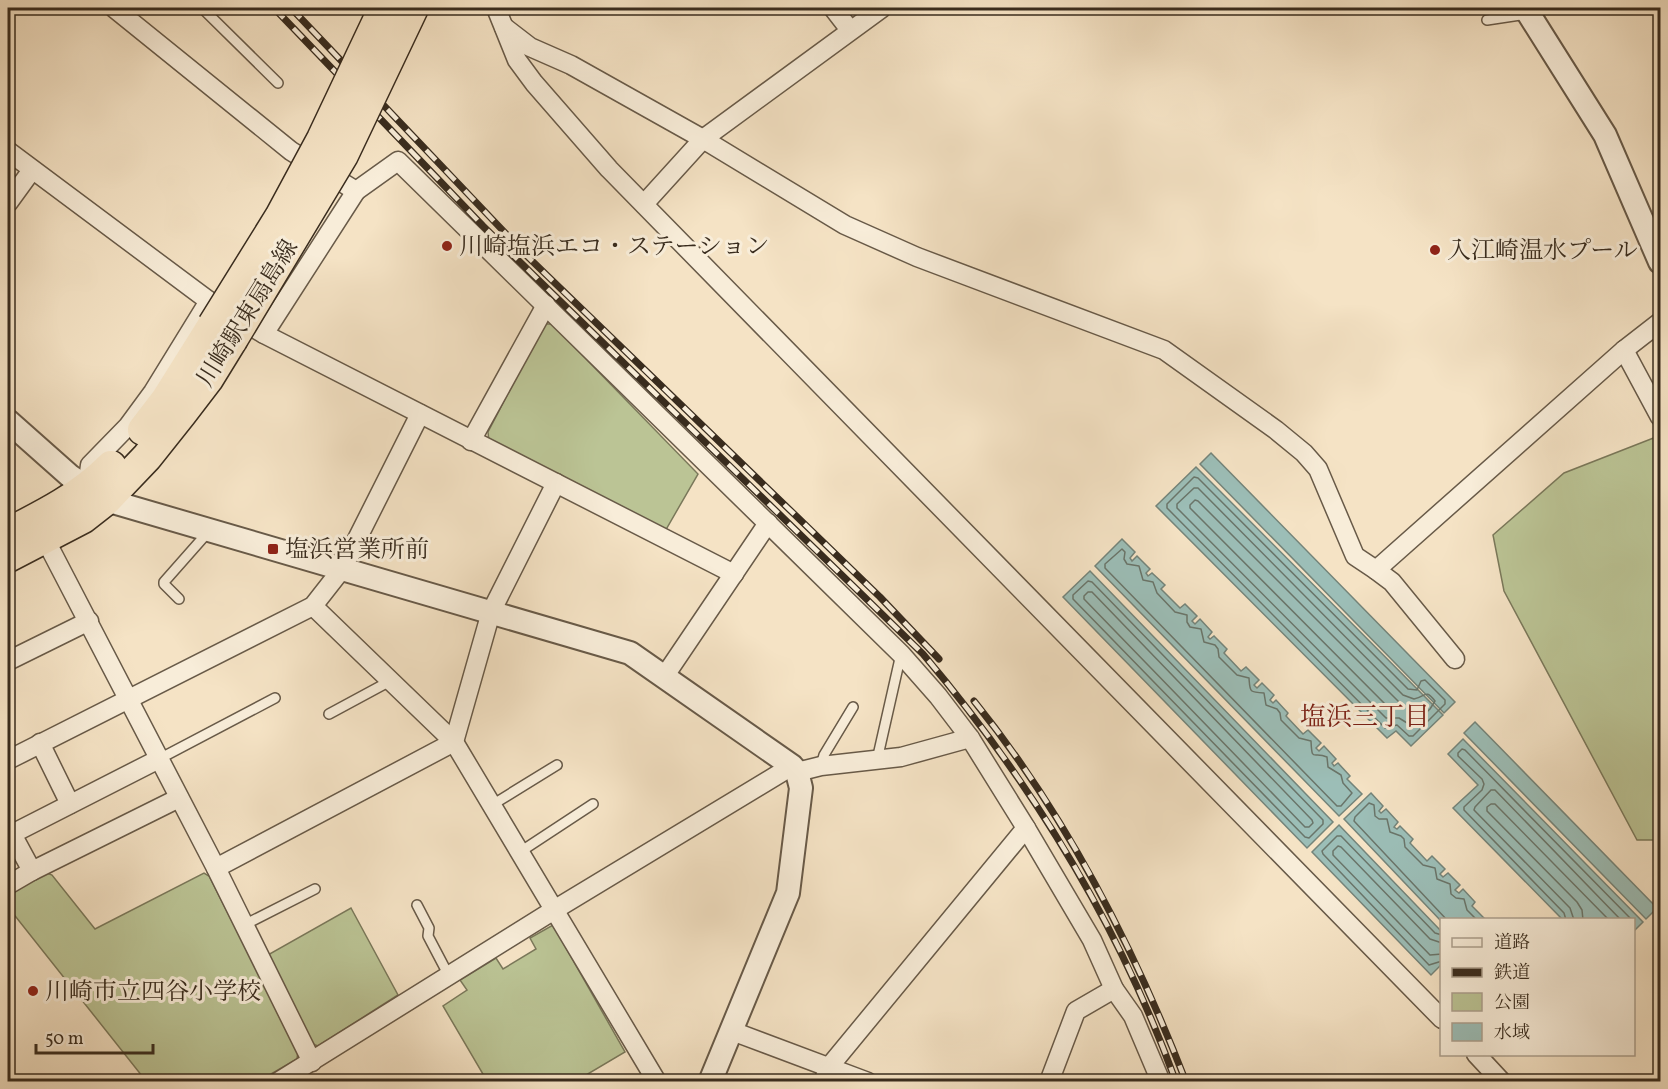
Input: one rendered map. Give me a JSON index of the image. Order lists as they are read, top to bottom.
{
  "streets": {
    "highway": ["川崎駅東扇島線"]
  },
  "districts": ["塩浜三丁目"],
  "places": {
    "other": ["川崎塩浜エコ・ステーション", "入江崎温水プール", "川崎市立四谷小学校"],
    "transit": ["塩浜営業所前"]
  },
  "legend": [
    "道路",
    "鉄道",
    "公園",
    "水域"
  ],
  "scale_bar": "50 m"
}
